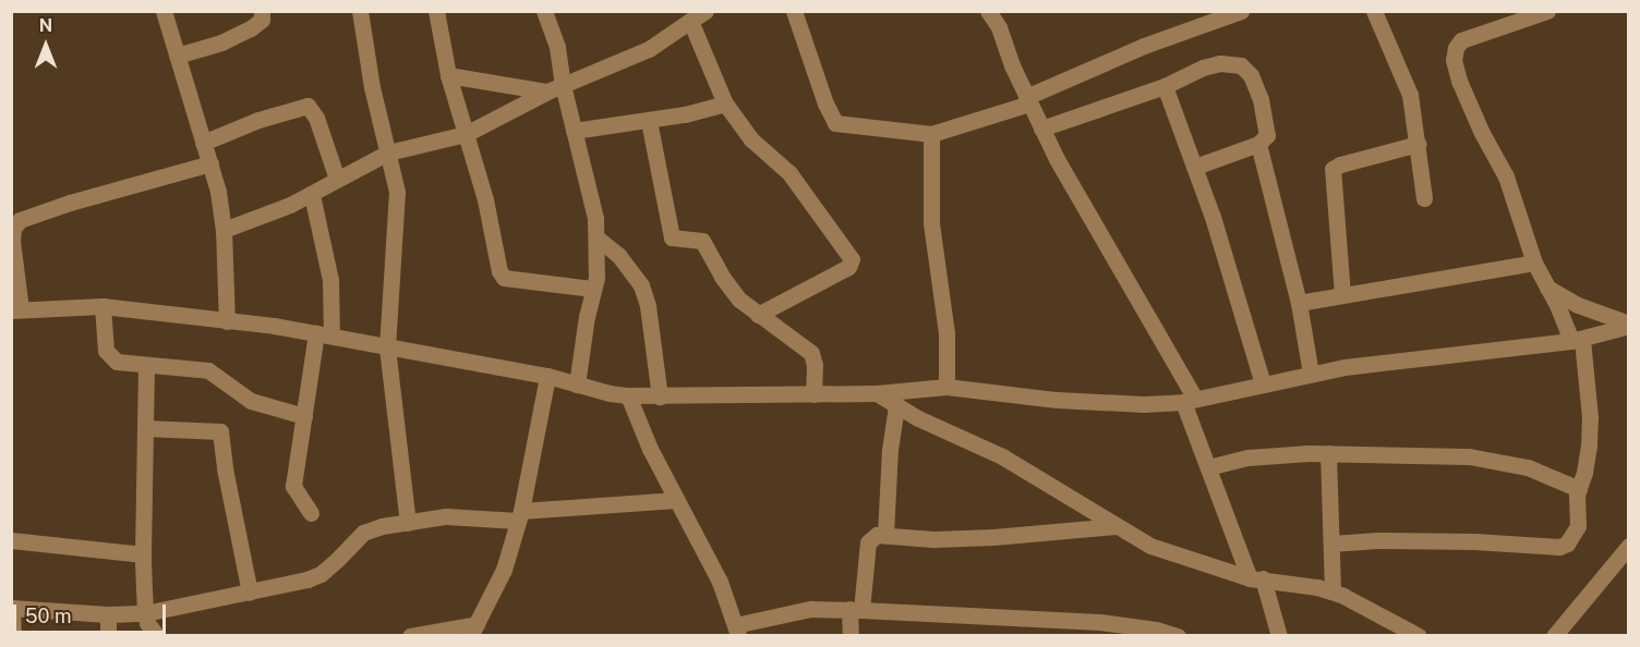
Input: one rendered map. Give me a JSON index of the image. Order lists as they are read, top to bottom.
{
  "scale_bar": "50 m",
  "north": "top"
}
